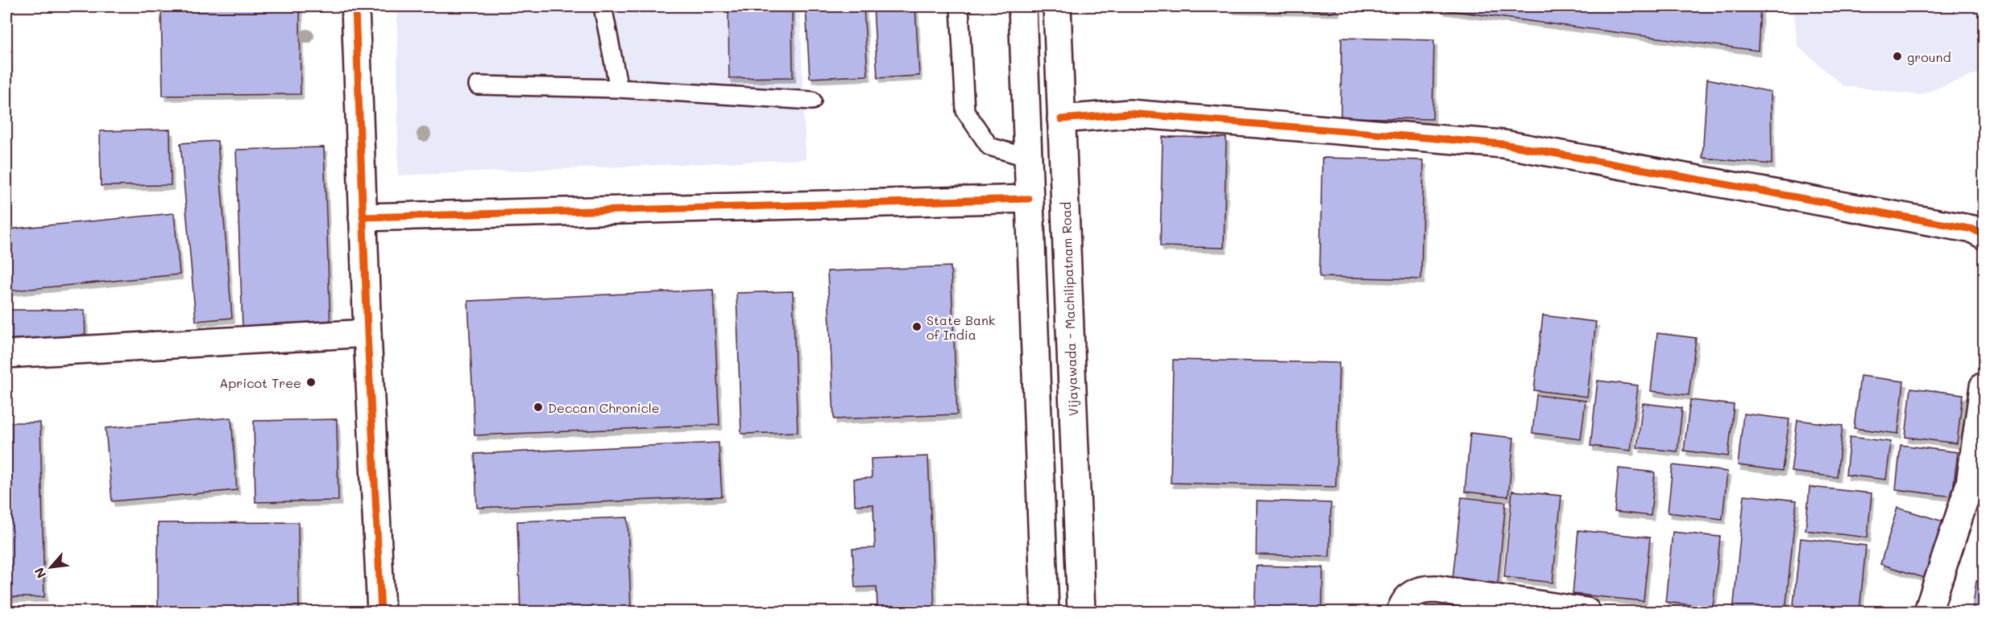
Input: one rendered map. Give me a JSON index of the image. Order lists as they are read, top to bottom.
{
  "streets": {
    "main road": ["Vijayawada - Machilipatnam Road"]
  },
  "places": [
    "ground",
    "State Bank of India",
    "Apricot Tree",
    "Deccan Chronicle"
  ],
  "north": "bottom left"
}
